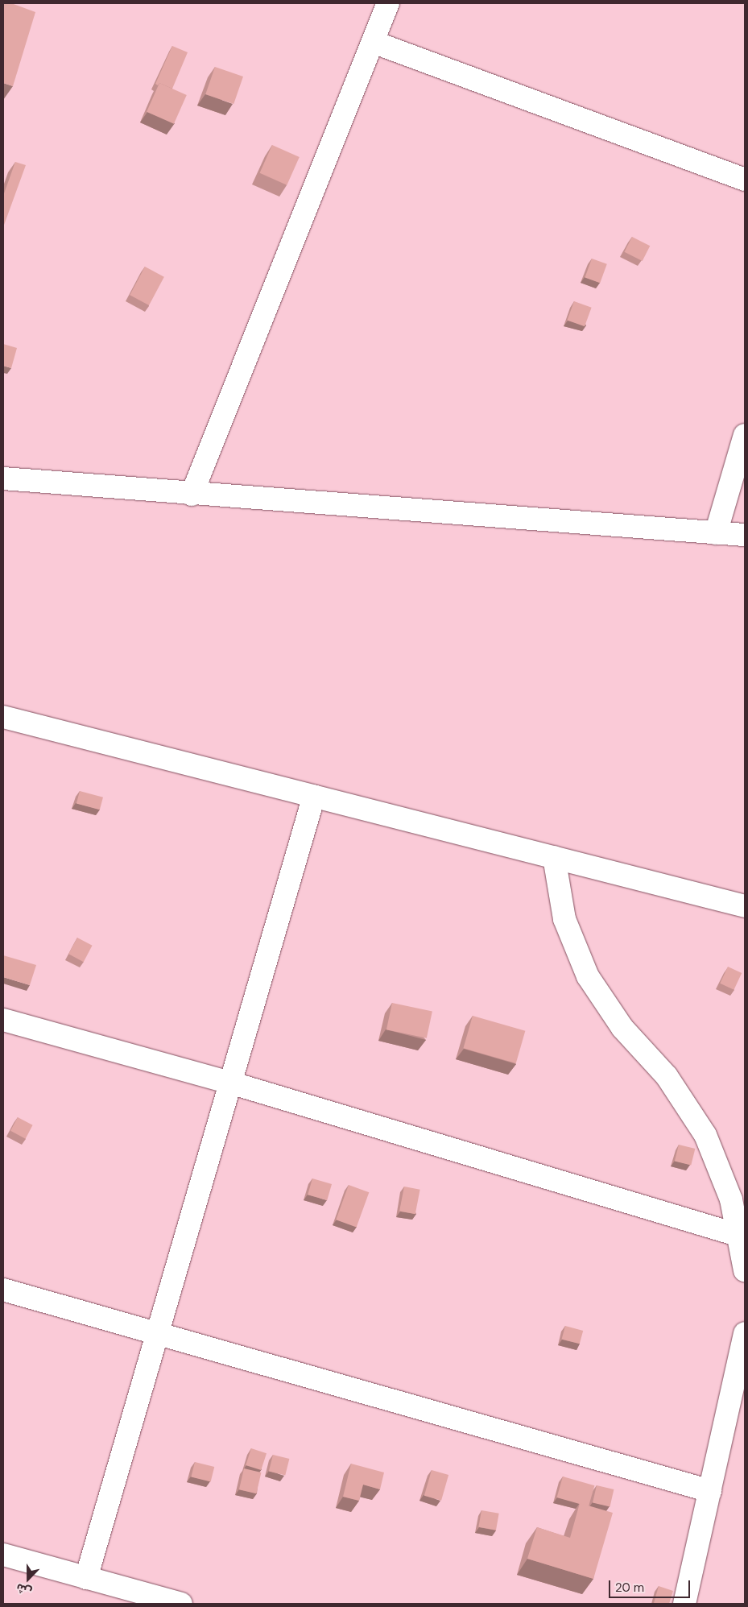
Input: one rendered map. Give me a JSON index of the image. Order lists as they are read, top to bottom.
{
  "scale_bar": "20 m",
  "north": "bottom"
}
